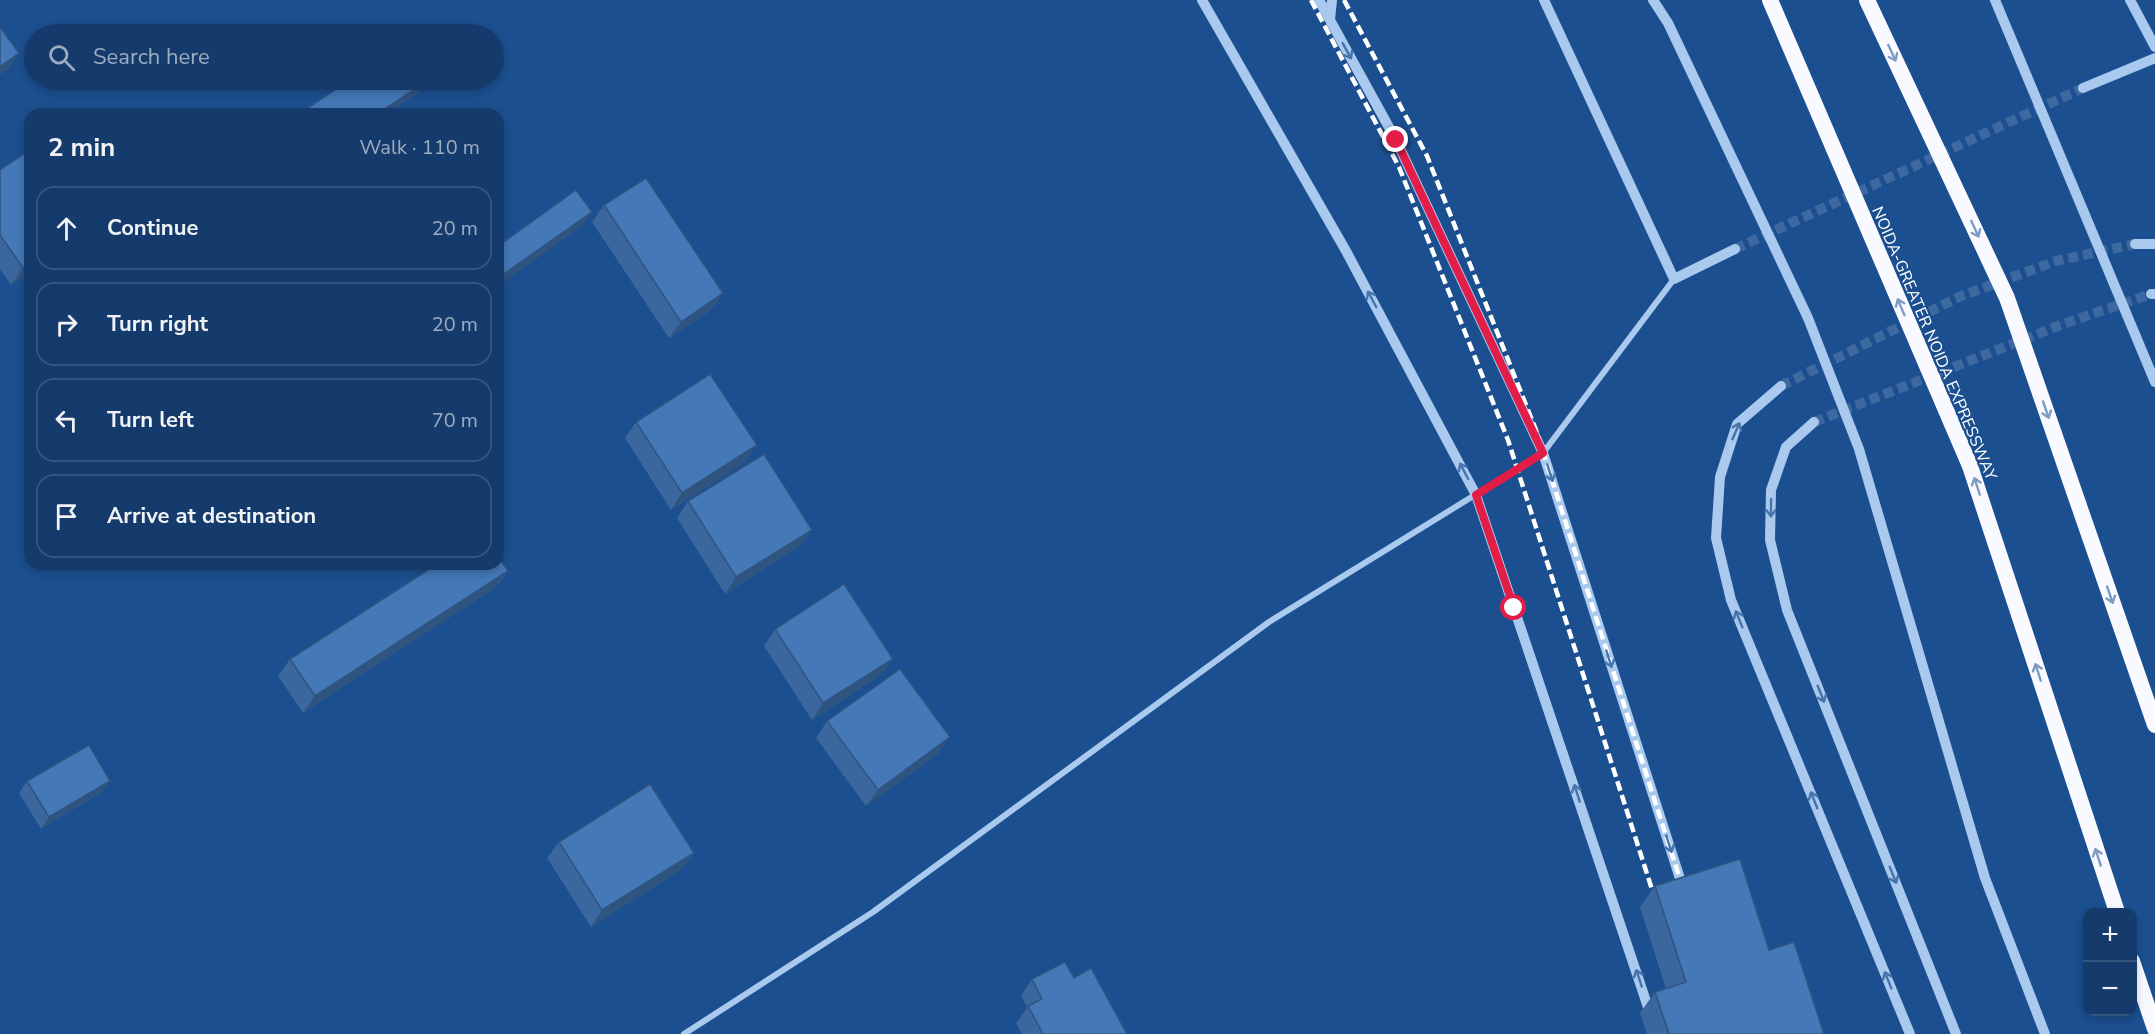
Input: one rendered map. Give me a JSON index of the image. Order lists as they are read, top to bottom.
{
  "streets": {
    "highway": ["NOIDA-GREATER NOIDA EXPRESSWAY"]
  },
  "page": {
    "search": "Search here",
    "heading": ["2 min", "Walk · 110 m"],
    "list": [
      ["Continue", "20 m"],
      ["Turn right", "20 m"],
      ["Turn left", "70 m"],
      "Arrive at destination"
    ],
    "map_buttons": ["+", "−"]
  }
}
